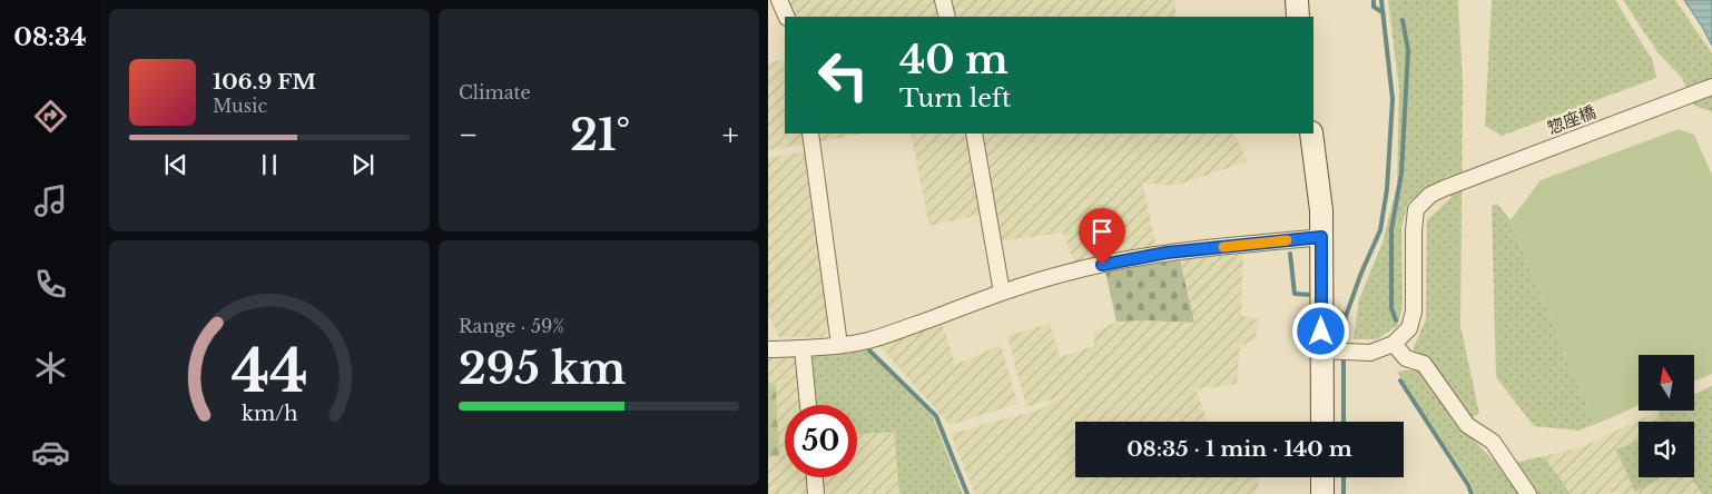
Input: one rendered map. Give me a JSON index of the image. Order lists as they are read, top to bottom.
{
  "streets": {
    "street": ["惣座橋"]
  },
  "north": "top",
  "page": {
    "tabs": "08:34",
    "tile": [
      "Climate",
      ["Range · 59%", "295 km"]
    ],
    "turn": ["40 m", "Turn left"],
    "song": ["106.9 FM", "Music"],
    "heat": ["−", "21°", "+"],
    "limit": "50",
    "trip": "08:35 · 1 min · 140 m",
    "gauge": ["44", "km/h"]
  }
}
